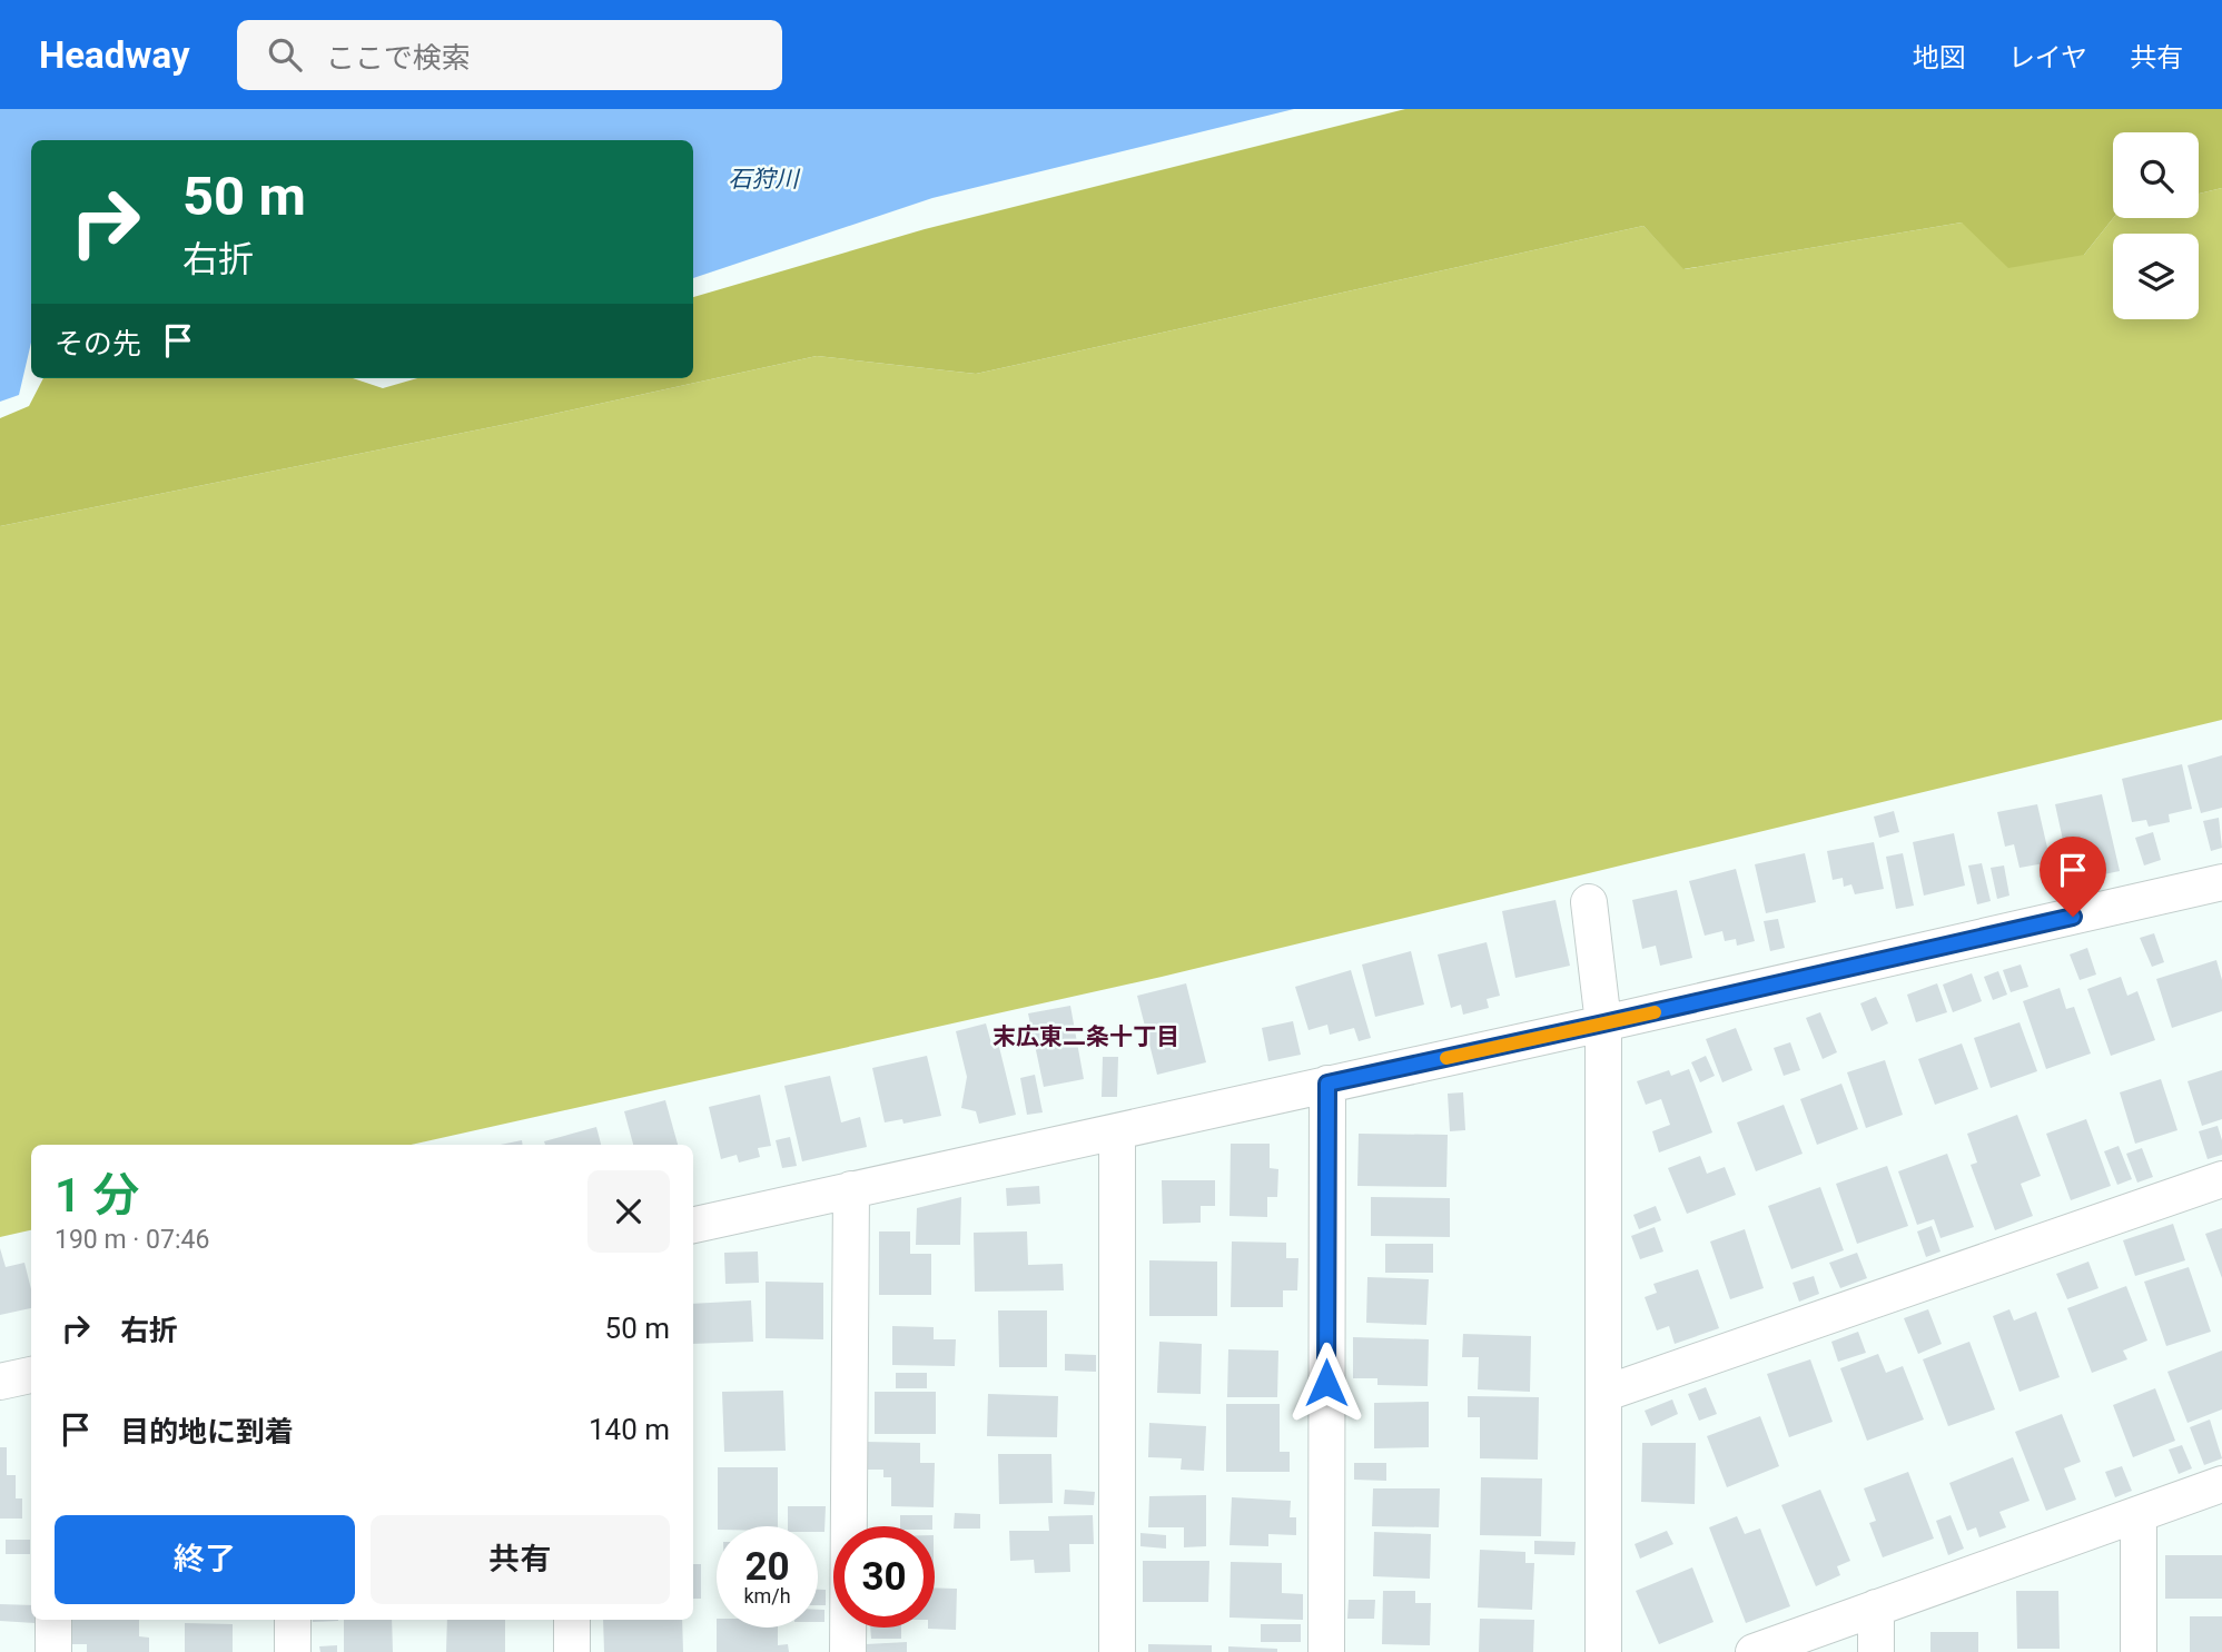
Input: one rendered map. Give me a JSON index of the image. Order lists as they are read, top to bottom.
{
  "districts": ["末広東二条十丁目"],
  "water": ["石狩川"],
  "page": {
    "header": "Headway",
    "search": "ここで検索",
    "nav": ["地図", "レイヤ", "共有"],
    "turn": ["50 m", "右折"],
    "then": "その先",
    "heading": ["1 分", "190 m · 07:46"],
    "list": [
      {
        "name": "右折",
        "value": "50 m"
      },
      {
        "name": "目的地に到着",
        "value": "140 m"
      }
    ],
    "buttons": ["終了", "共有"],
    "speed": "20 km/h",
    "limit": "30"
  }
}
